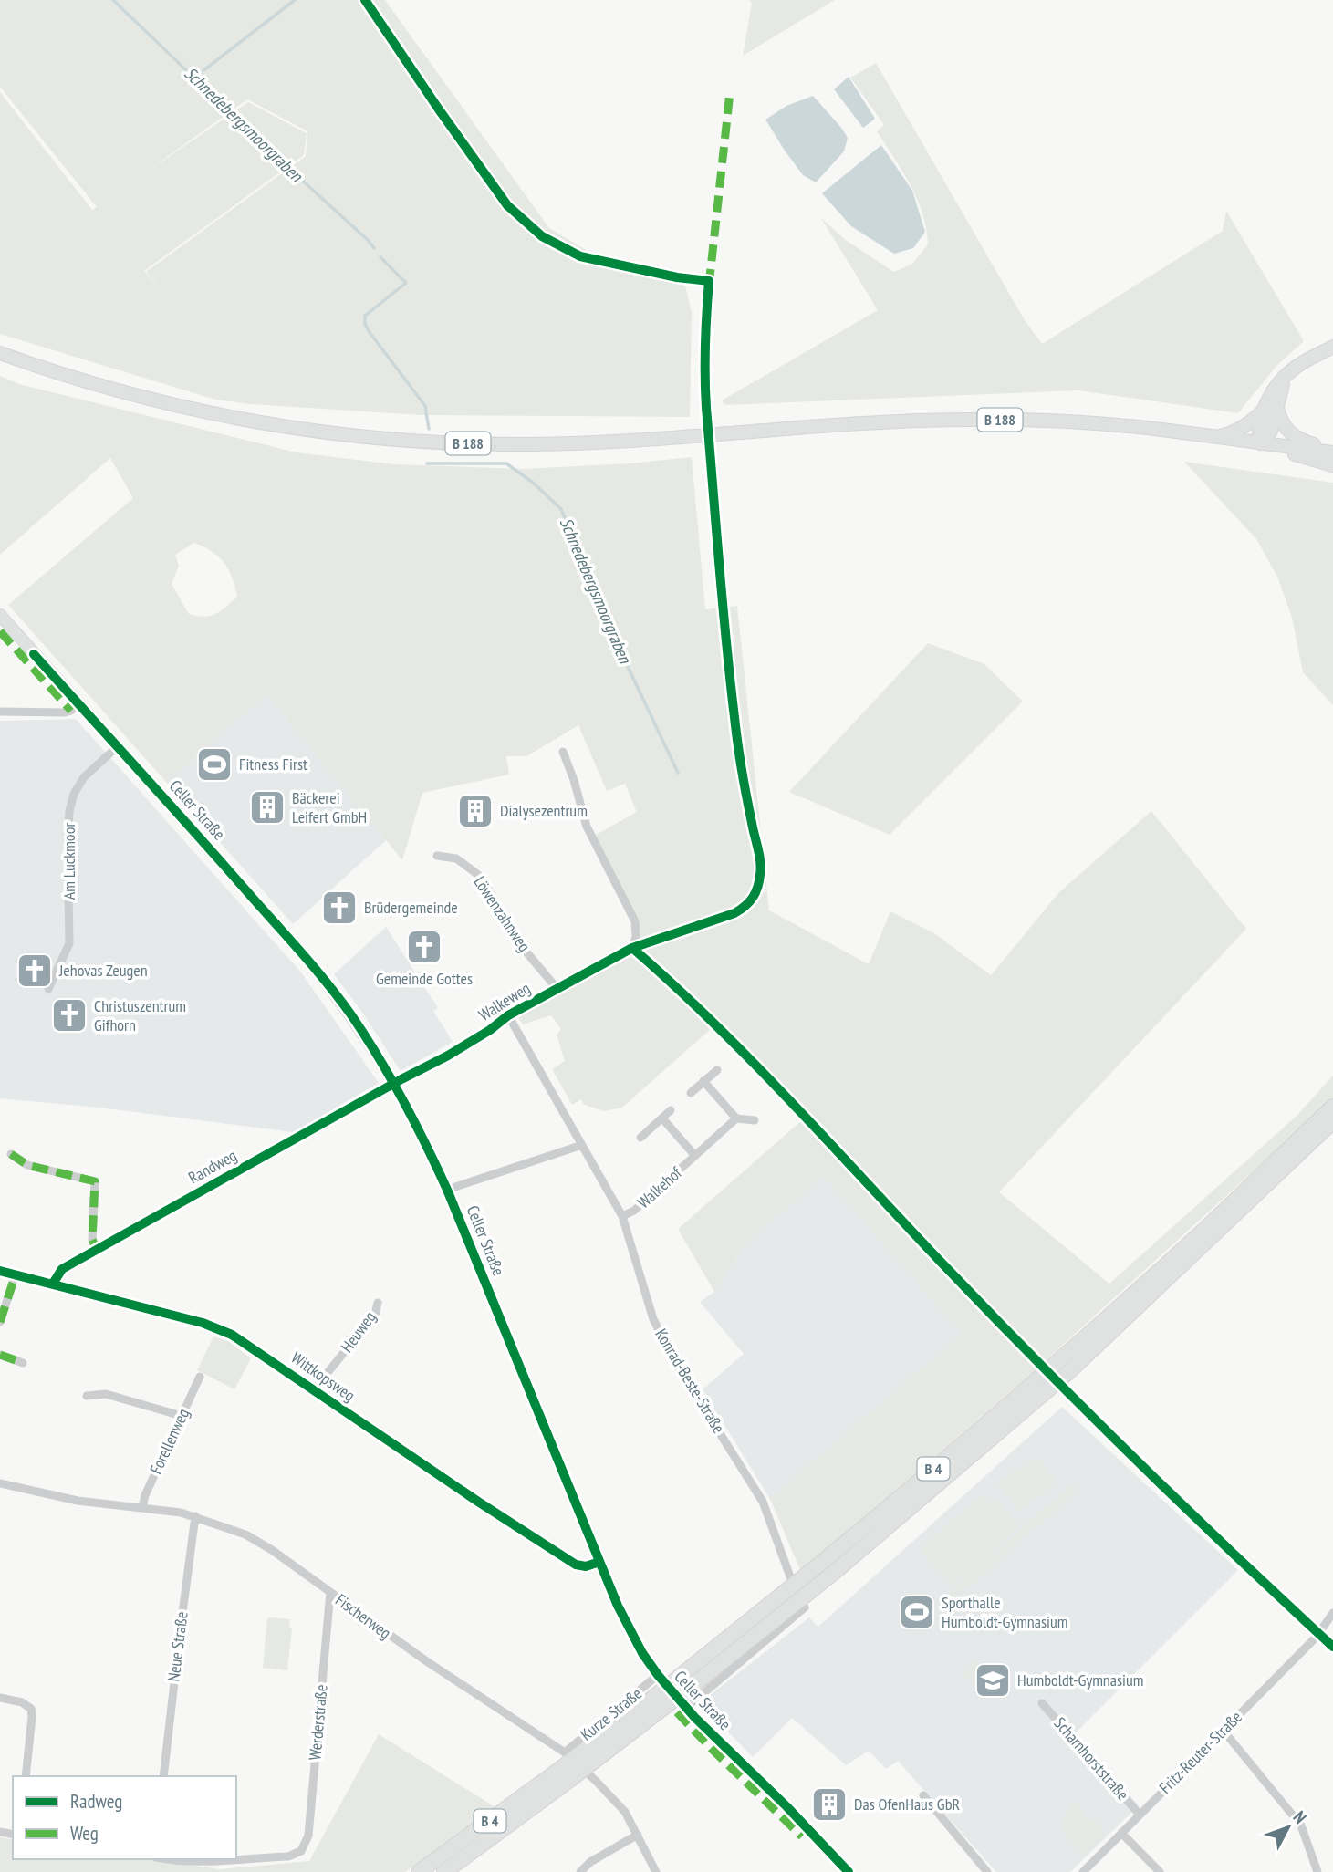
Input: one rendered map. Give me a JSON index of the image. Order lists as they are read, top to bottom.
{
  "streets": {
    "highway": ["B 4"],
    "main road": ["B 188"],
    "street": [
      "Celler Straße",
      "Am Luckmoor",
      "Löwenzahnweg",
      "Walkeweg",
      "Randweg",
      "Walkehof",
      "Heuweg",
      "Wittkopsweg",
      "Konrad-Beste-Straße",
      "Forellenweg",
      "Fischerweg",
      "Neue Straße",
      "Kurze Straße",
      "Werderstraße",
      "Fritz-Reuter-Straße",
      "Scharnhorststraße"
    ]
  },
  "crossings": [
    ["Celler Straße", "Am Luckmoor"],
    ["Celler Straße", "Walkeweg"],
    ["Celler Straße", "Randweg"],
    ["Celler Straße", "Wittkopsweg"],
    ["Celler Straße", "Konrad-Beste-Straße"],
    ["Celler Straße", "Kurze Straße"],
    ["Löwenzahnweg", "Walkeweg"],
    ["Walkeweg", "Randweg"],
    ["Walkeweg", "Konrad-Beste-Straße"],
    ["Randweg", "Wittkopsweg"],
    ["Walkehof", "Konrad-Beste-Straße"],
    ["Heuweg", "Wittkopsweg"],
    ["Forellenweg", "Fischerweg"],
    ["Fischerweg", "Neue Straße"],
    ["Fischerweg", "Kurze Straße"],
    ["Fischerweg", "Werderstraße"],
    ["Fritz-Reuter-Straße", "Scharnhorststraße"]
  ],
  "water": ["Schnedebergsmoorgraben"],
  "places": {
    "sports": ["Fitness First", "Sporthalle Humboldt-Gymnasium"],
    "building": ["Bäckerei Leifert GmbH", "Dialysezentrum", "Das OfenHaus GbR"],
    "church": [
      "Brüdergemeinde",
      "Gemeinde Gottes",
      "Jehovas Zeugen",
      "Christuszentrum Gifhorn"
    ],
    "school or university": ["Humboldt-Gymnasium"]
  },
  "legend": ["Radweg", "Weg"],
  "north": "top right"
}
